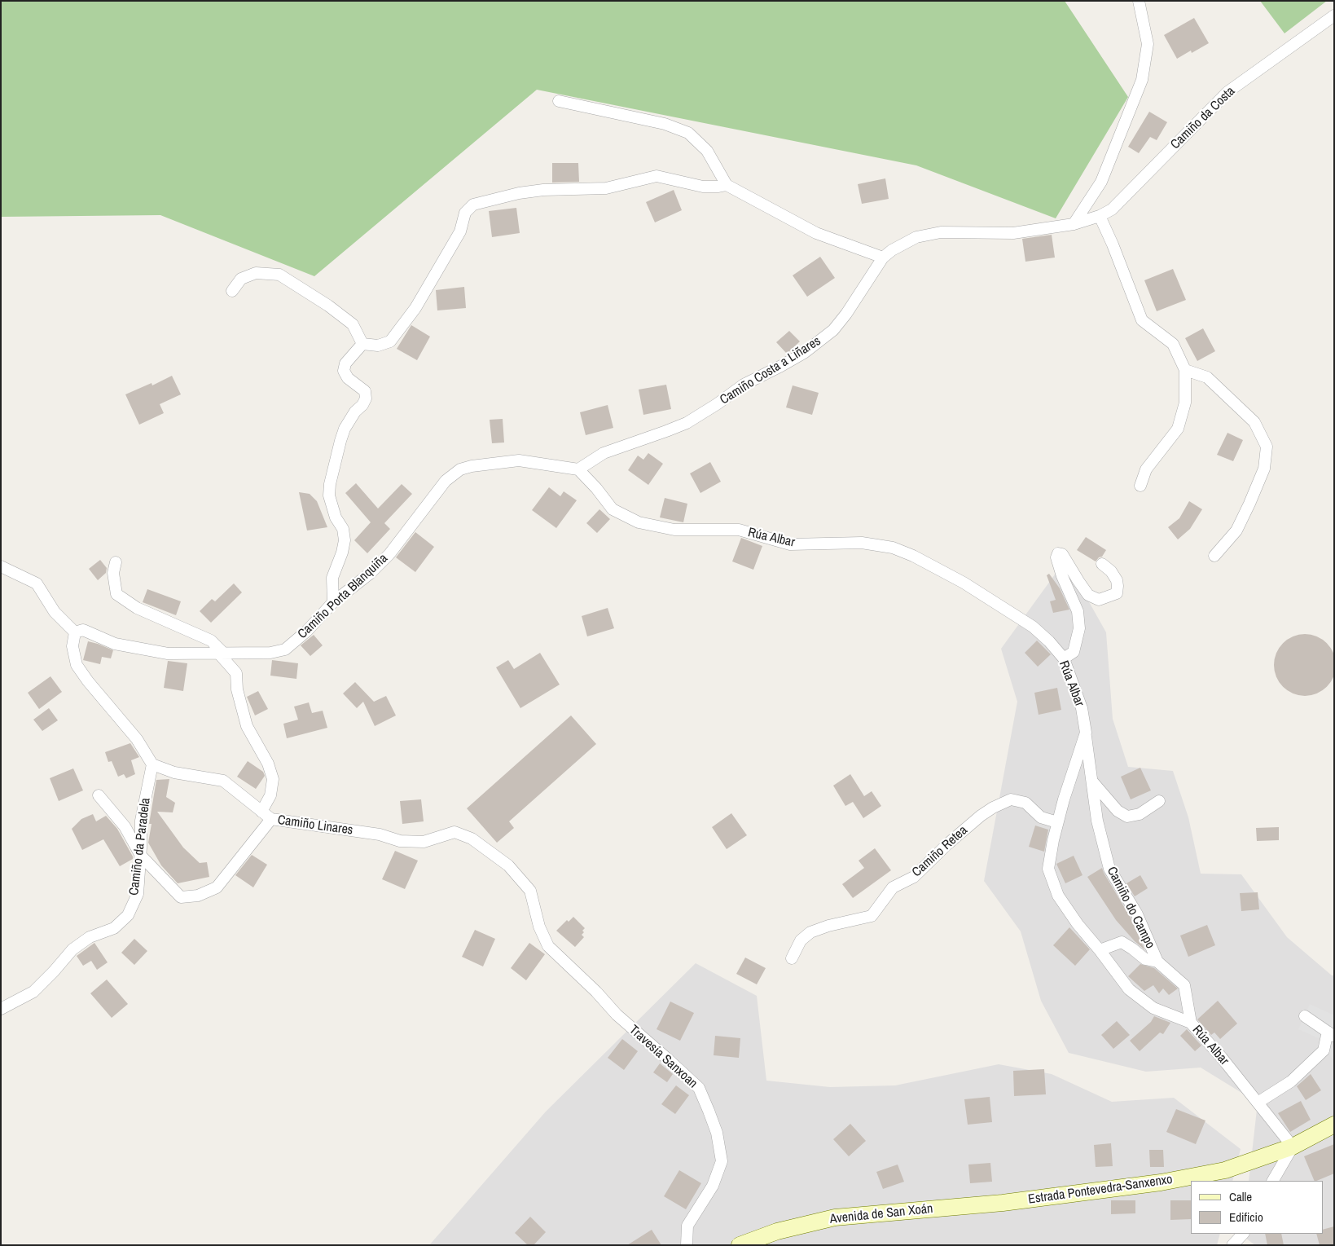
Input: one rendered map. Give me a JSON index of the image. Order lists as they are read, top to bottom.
{
  "streets": {
    "main road": ["Estrada Pontevedra-Sanxenxo", "Avenida de San Xoán"],
    "street": [
      "Camiño da Costa",
      "Camiño Costa a Liñares",
      "Rúa Albar",
      "Camiño Porta Blanquiña",
      "Camiño Linares",
      "Camiño da Paradela",
      "Camiño Retea",
      "Camiño do Campo",
      "Travesía Sanxoan"
    ]
  },
  "crossings": [
    ["Camiño da Costa", "Camiño Costa a Liñares"],
    ["Camiño Costa a Liñares", "Rúa Albar"],
    ["Camiño Costa a Liñares", "Camiño Porta Blanquiña"],
    ["Rúa Albar", "Camiño Porta Blanquiña"],
    ["Rúa Albar", "Camiño Retea"],
    ["Rúa Albar", "Camiño do Campo"],
    ["Rúa Albar", "Estrada Pontevedra-Sanxenxo"],
    ["Camiño Linares", "Camiño da Paradela"],
    ["Camiño Linares", "Travesía Sanxoan"],
    ["Estrada Pontevedra-Sanxenxo", "Avenida de San Xoán"]
  ],
  "legend": ["Calle", "Edificio"]
}
